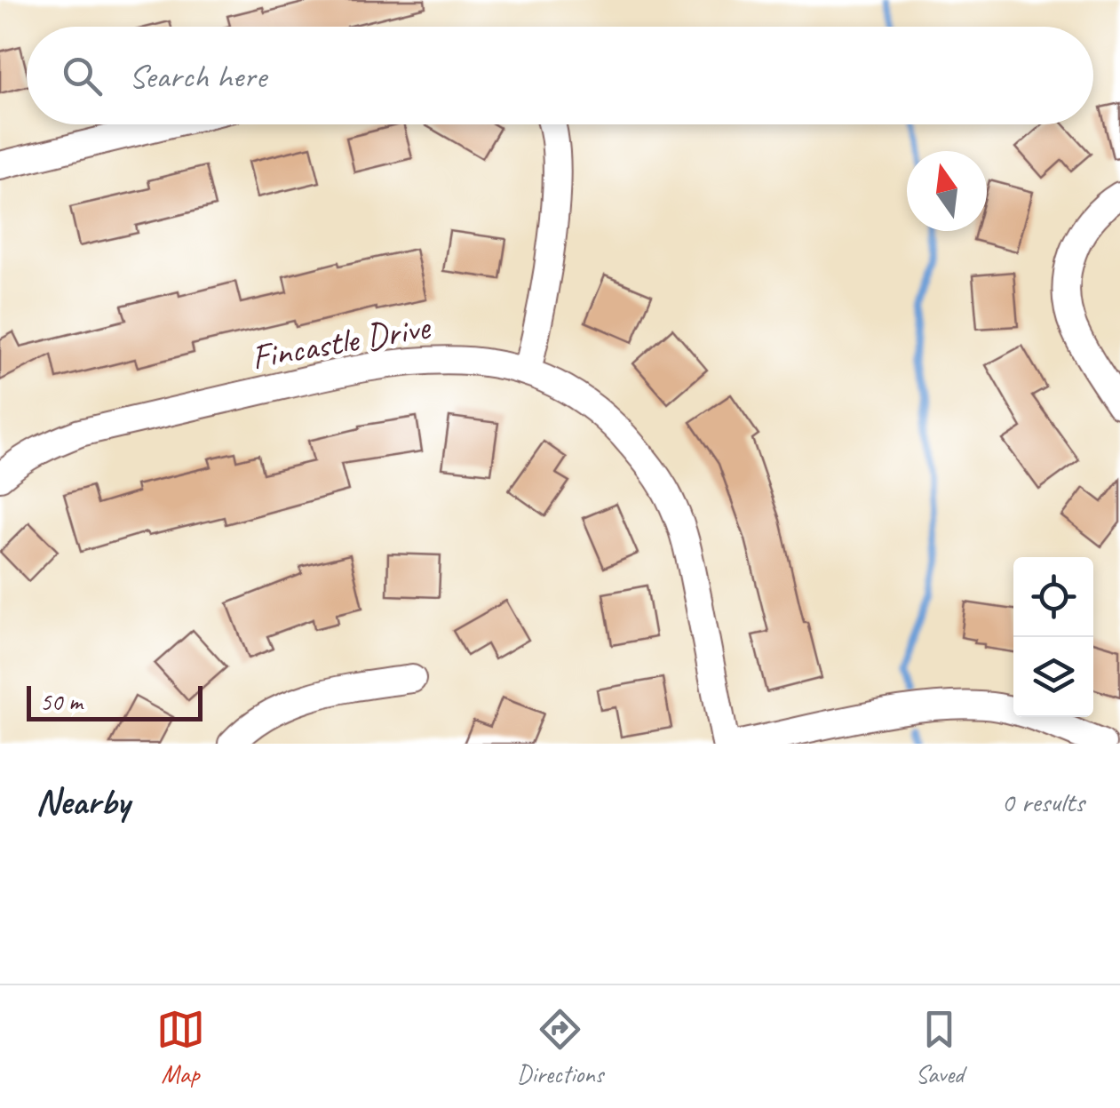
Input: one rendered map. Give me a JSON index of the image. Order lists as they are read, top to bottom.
{
  "streets": {
    "street": ["Fincastle Drive"]
  },
  "scale_bar": "50 m",
  "north": "top",
  "page": {
    "search": "Search here",
    "scale": "50 m",
    "heading": ["Nearby", "0 results"],
    "nav": ["Map", "Directions", "Saved"]
  }
}
